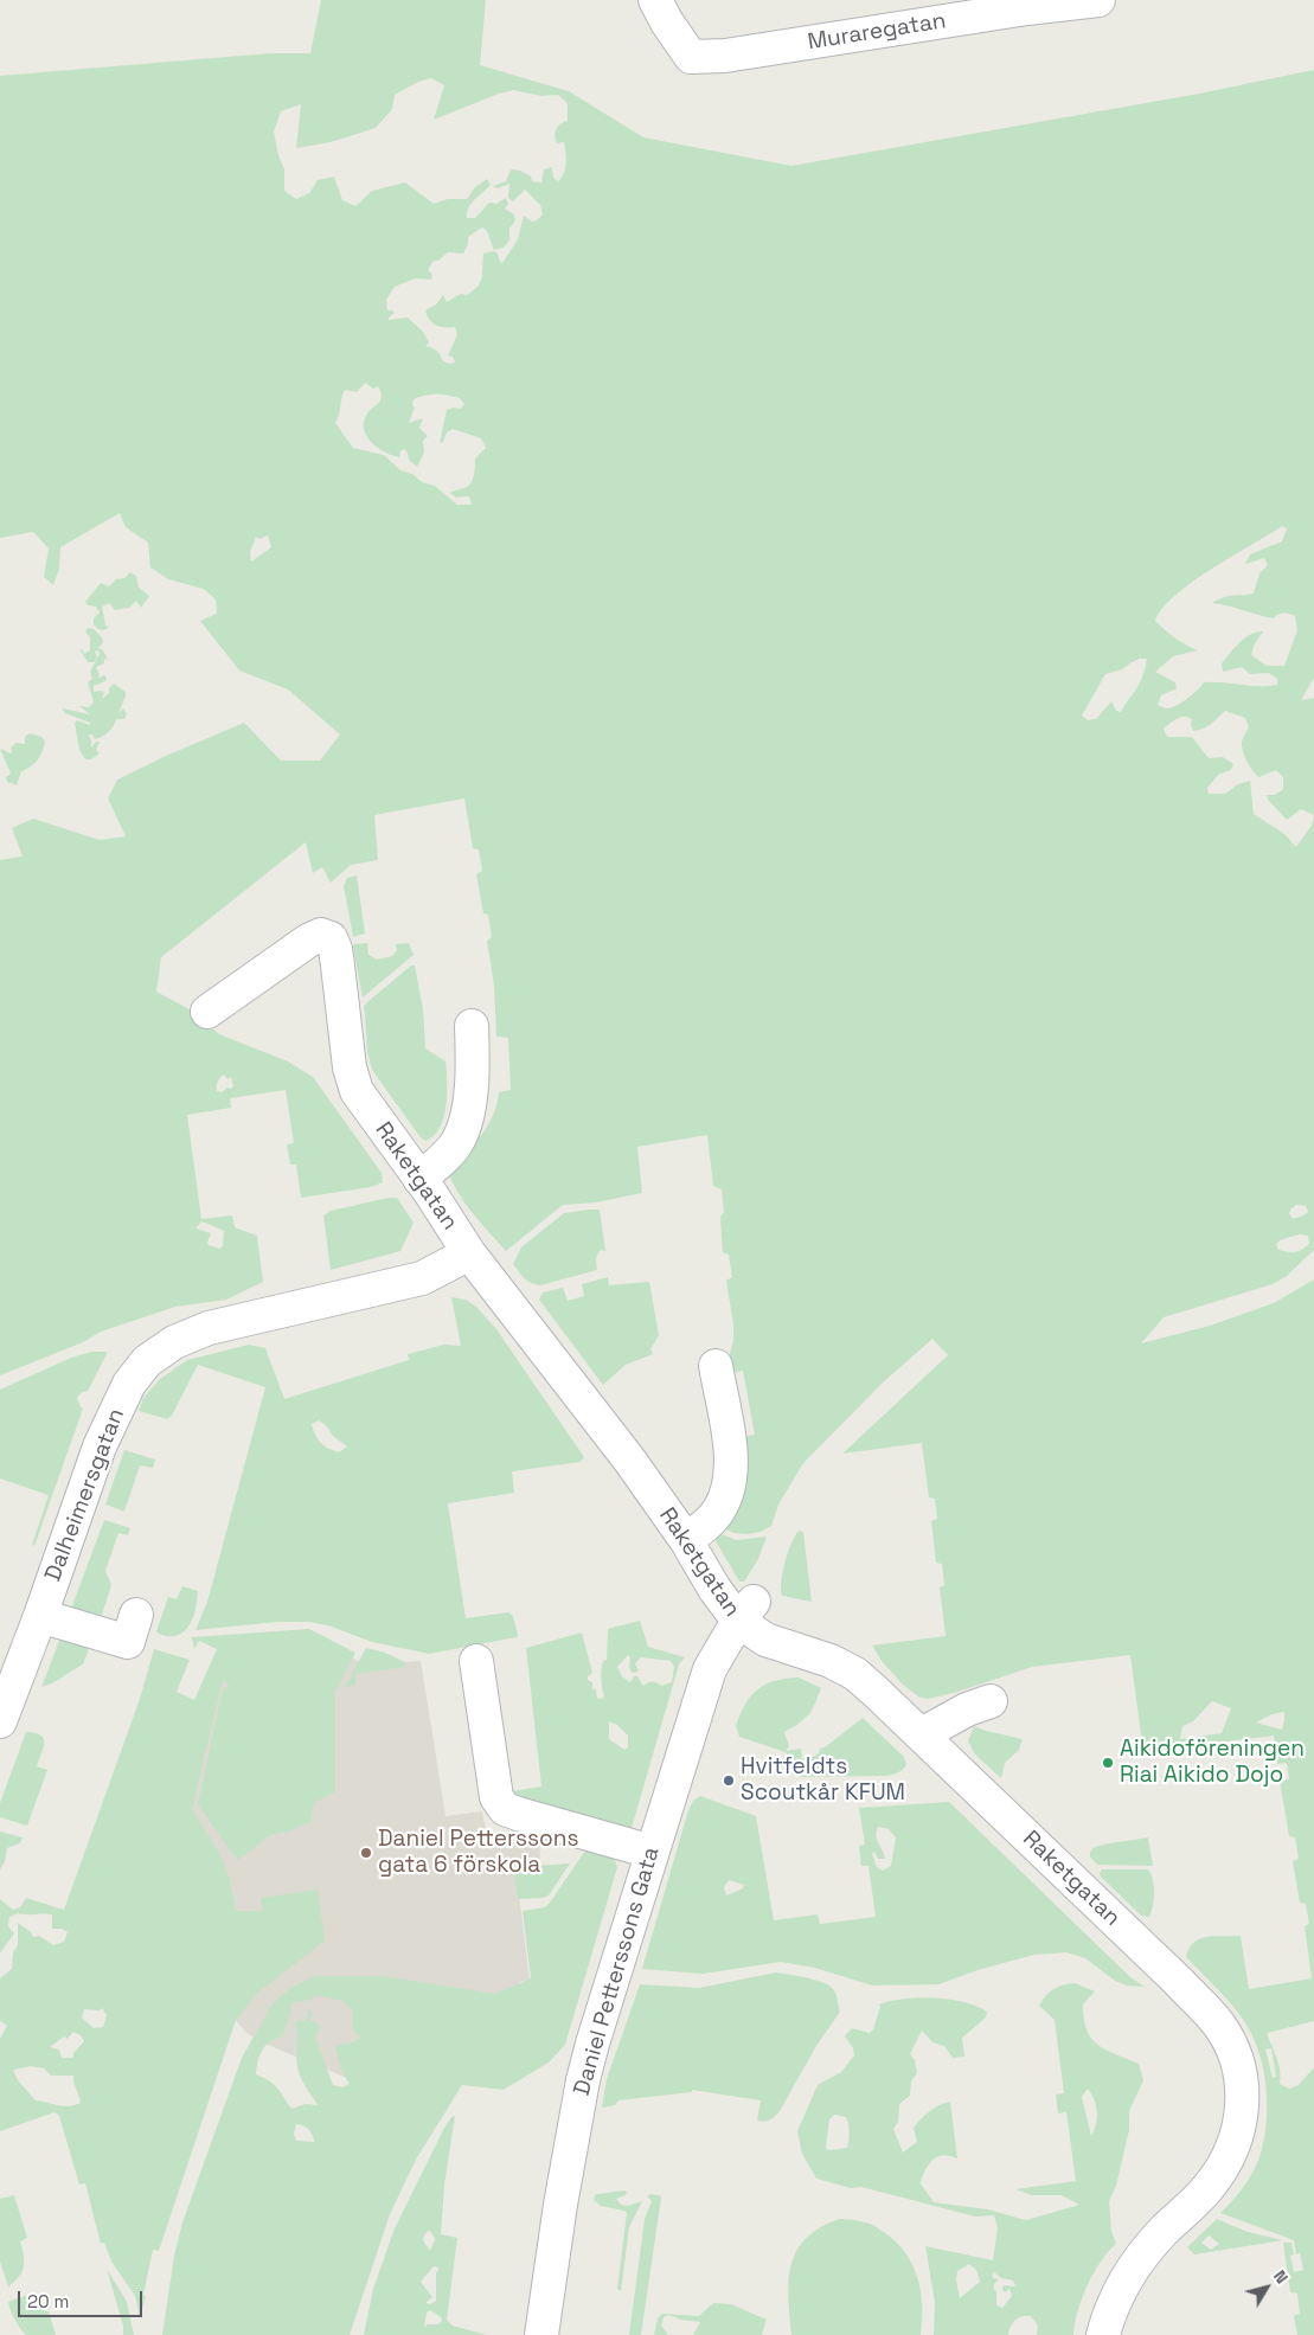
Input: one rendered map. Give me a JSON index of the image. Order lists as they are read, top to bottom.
{
  "streets": {
    "street": [
      "Muraregatan",
      "Raketgatan",
      "Dalheimersgatan",
      "Daniel Petterssons Gata"
    ]
  },
  "crossings": [
    ["Raketgatan", "Dalheimersgatan"],
    ["Raketgatan", "Daniel Petterssons Gata"]
  ],
  "places": ["Aikidoföreningen Riai Aikido Dojo", "Hvitfeldts Scoutkår KFUM", "Daniel Petterssons gata 6 förskola"],
  "scale_bar": "20 m",
  "north": "top right"
}
